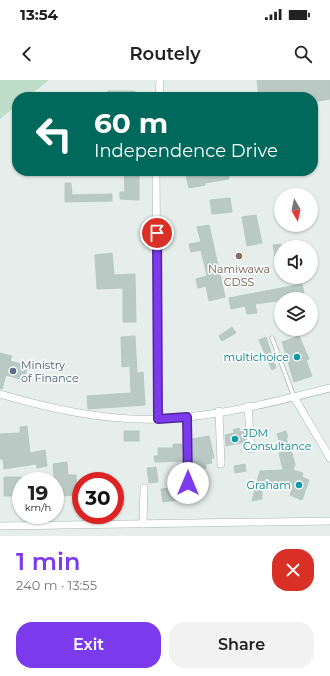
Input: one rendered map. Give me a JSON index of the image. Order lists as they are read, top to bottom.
{
  "places": [
    "Namiwawa CDSS",
    "multichoice",
    "Ministry of Finance",
    "JDM Consultance",
    "Graham"
  ],
  "north": "bottom",
  "page": {
    "status": "13:54",
    "header": "Routely",
    "turn": ["60 m", "Independence Drive"],
    "speed": "19 km/h",
    "limit": "30",
    "heading": ["1 min", "240 m · 13:55"],
    "buttons": ["Exit", "Share"]
  }
}
